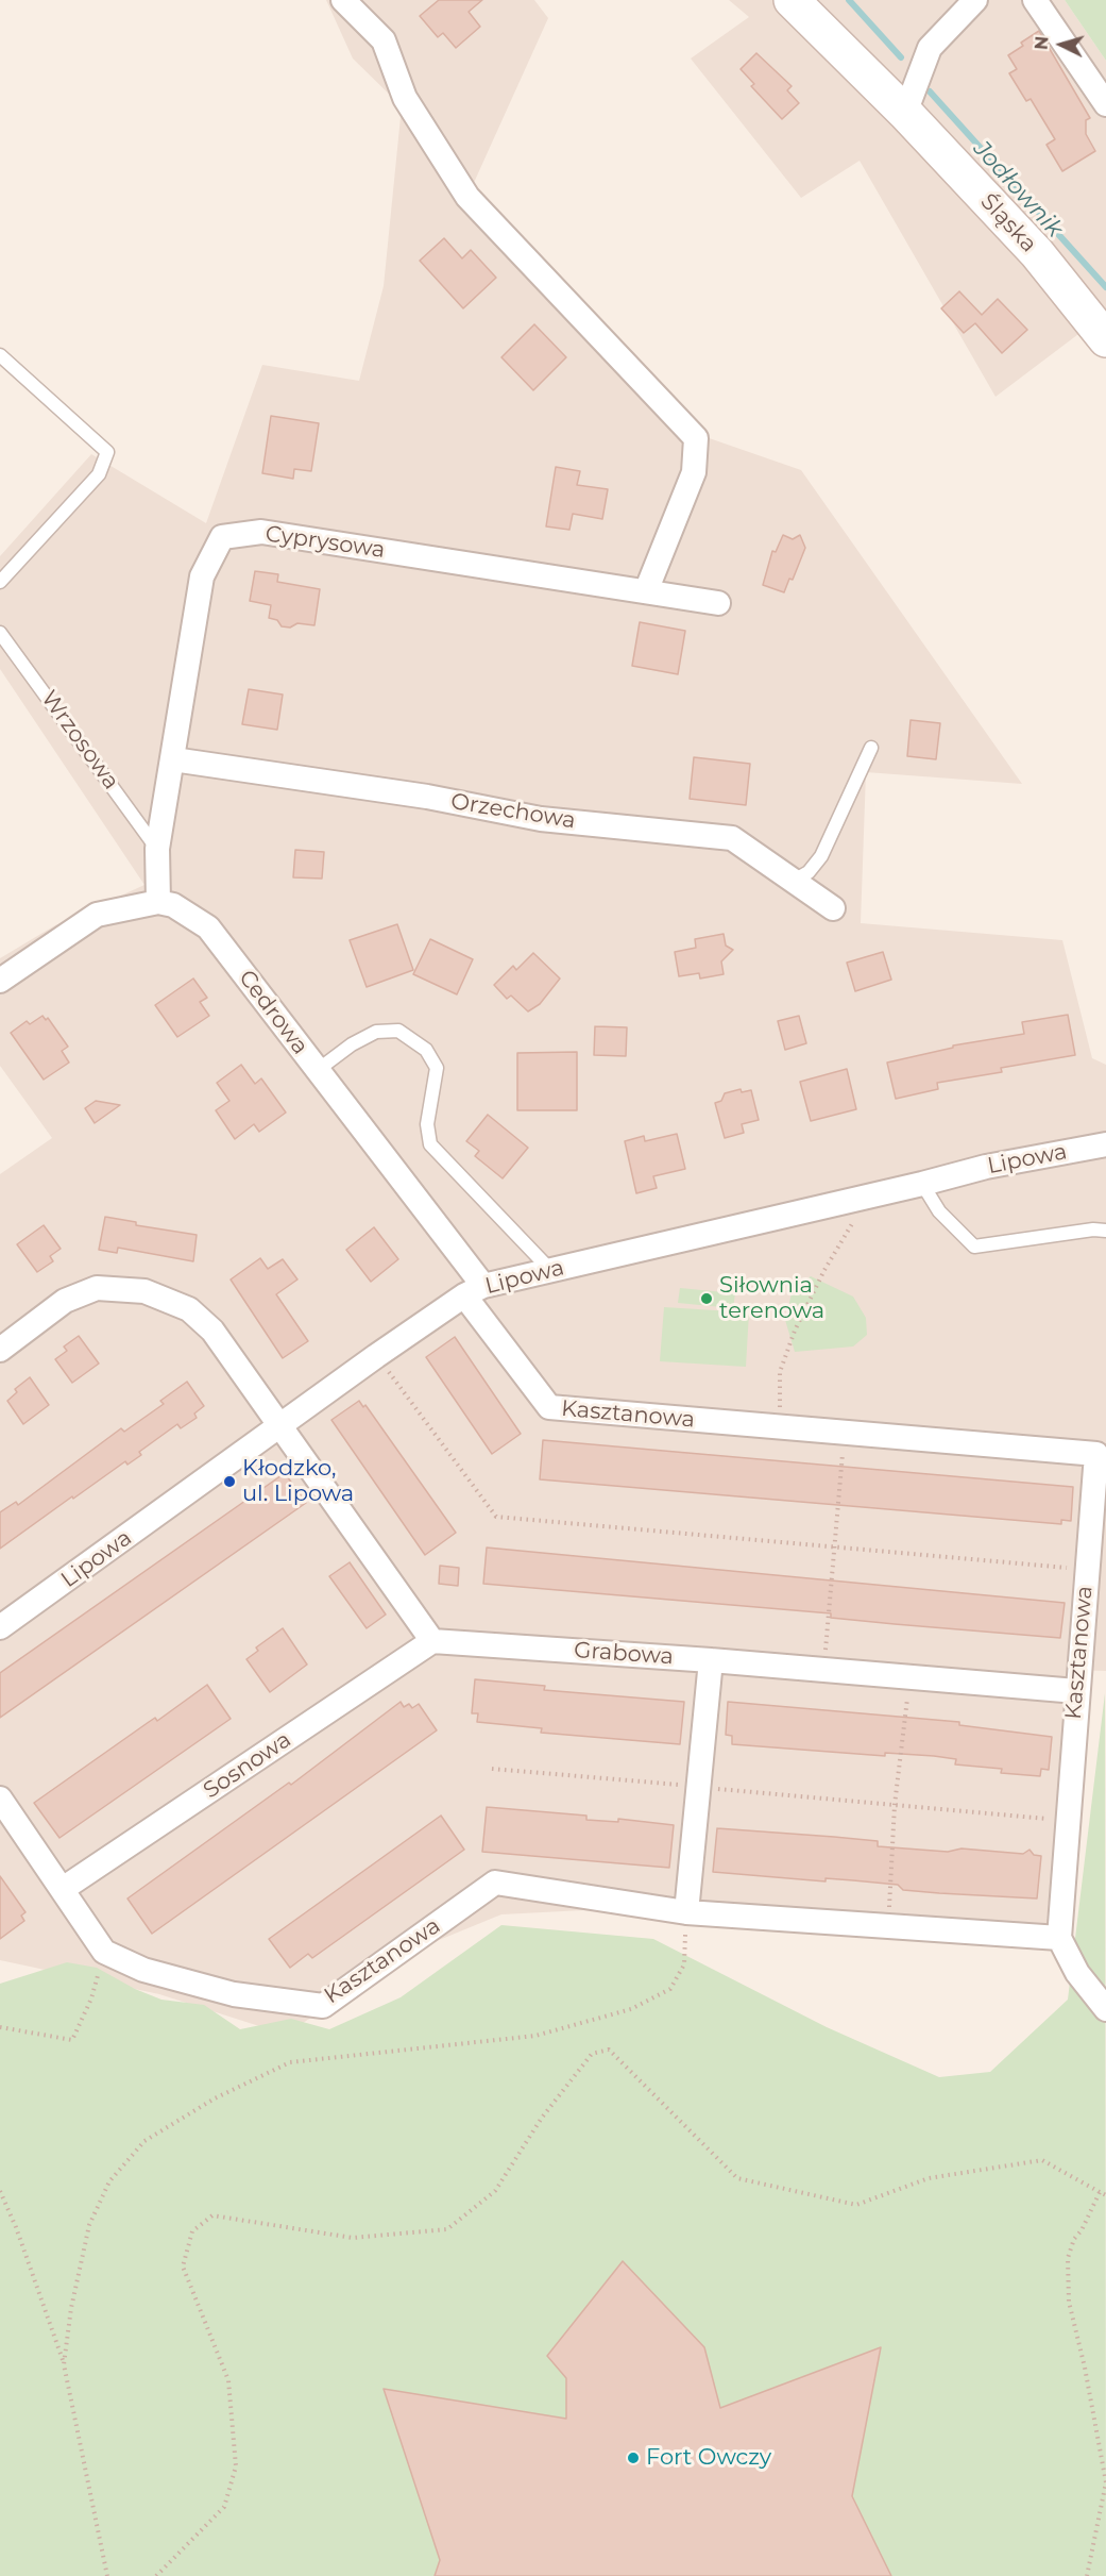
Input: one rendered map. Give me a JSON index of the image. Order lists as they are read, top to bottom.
{
  "streets": {
    "street": [
      "Śląska",
      "Cyprysowa",
      "Orzechowa",
      "Cedrowa",
      "Lipowa",
      "Kasztanowa",
      "Grabowa",
      "Sosnowa"
    ],
    "lane": ["Wrzosowa"]
  },
  "crossings": [
    ["Cyprysowa", "Wrzosowa"],
    ["Cyprysowa", "Orzechowa"],
    ["Cyprysowa", "Cedrowa"],
    ["Cedrowa", "Lipowa"],
    ["Cedrowa", "Kasztanowa"],
    ["Lipowa", "Kasztanowa"],
    ["Kasztanowa", "Grabowa"],
    ["Kasztanowa", "Sosnowa"],
    ["Grabowa", "Sosnowa"]
  ],
  "water": ["Jodłownik"],
  "places": ["Siłownia terenowa", "Kłodzko, ul. Lipowa", "Fort Owczy"],
  "north": "left"
}
